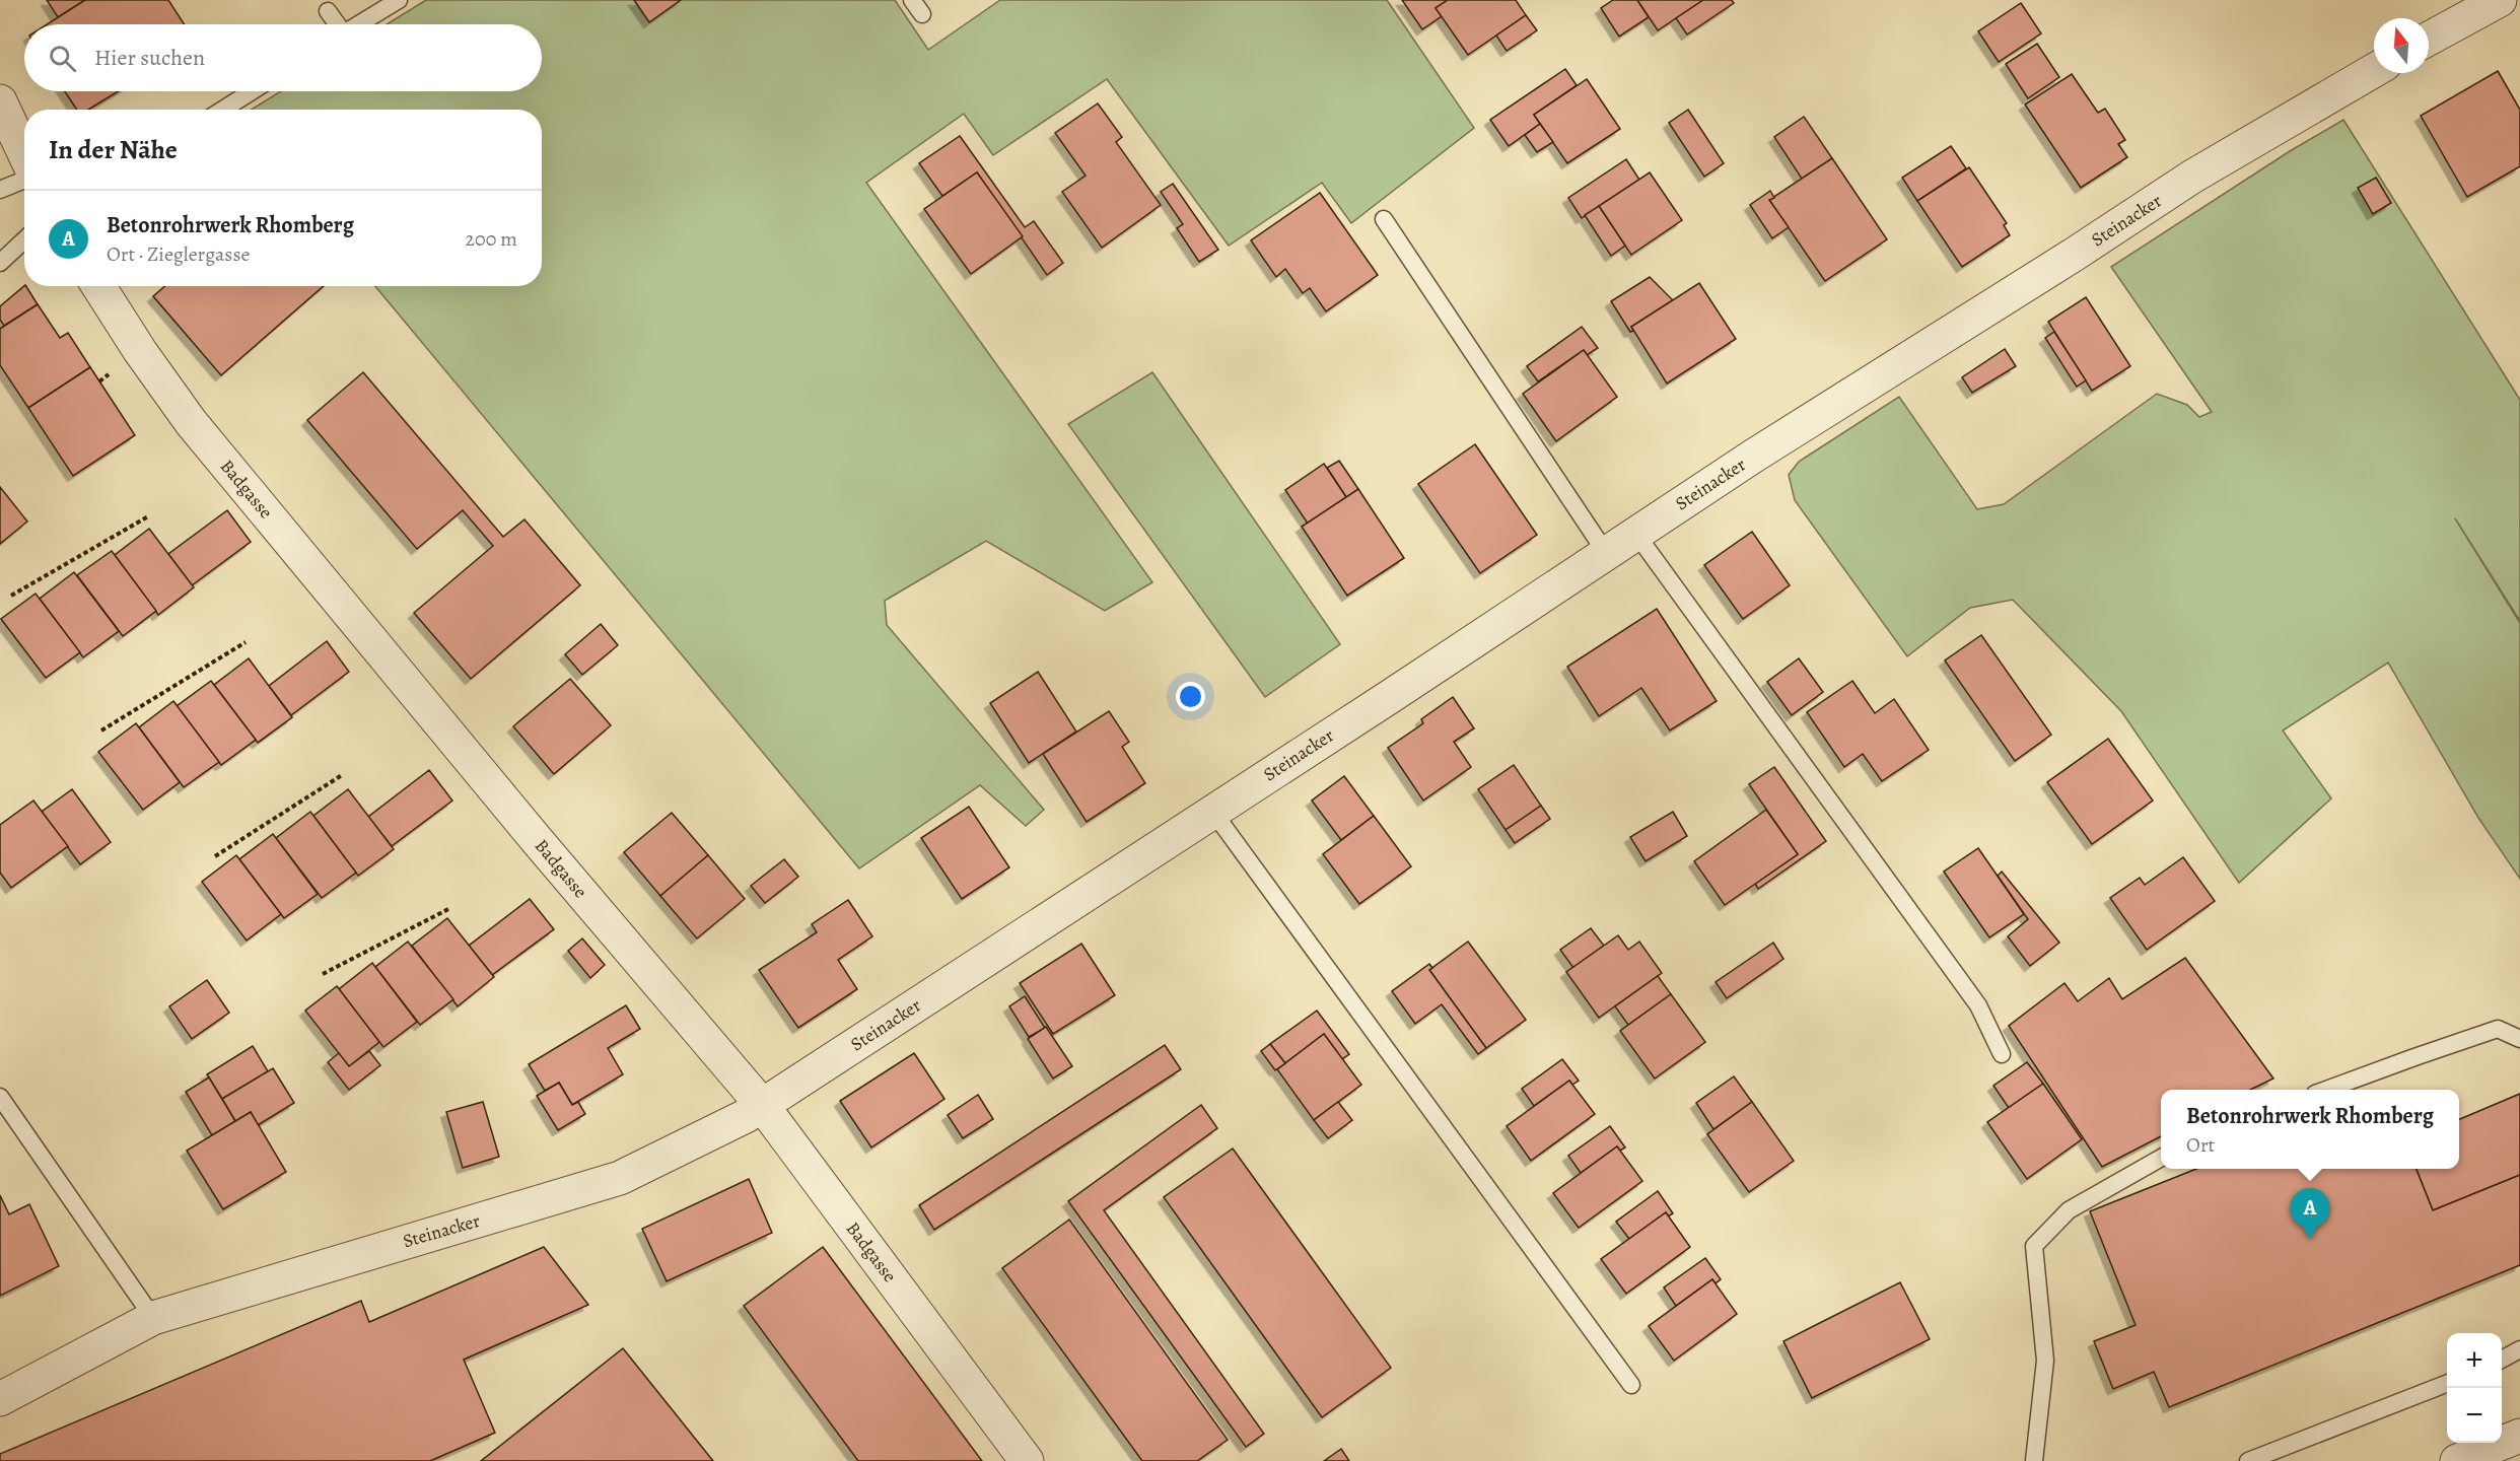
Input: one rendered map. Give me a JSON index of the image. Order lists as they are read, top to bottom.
{
  "streets": {
    "street": ["Steinacker", "Badgasse"]
  },
  "crossings": [
    ["Steinacker", "Badgasse"]
  ],
  "north": "top",
  "page": {
    "search": "Hier suchen",
    "heading": "In der Nähe",
    "list": [
      {
        "mark": "A",
        "name": "Betonrohrwerk Rhomberg",
        "note": "Ort · Zieglergasse",
        "value": "200 m"
      }
    ],
    "popup": ["Betonrohrwerk Rhomberg", "Ort"],
    "pins": "A",
    "map_buttons": ["+", "−"]
  }
}
